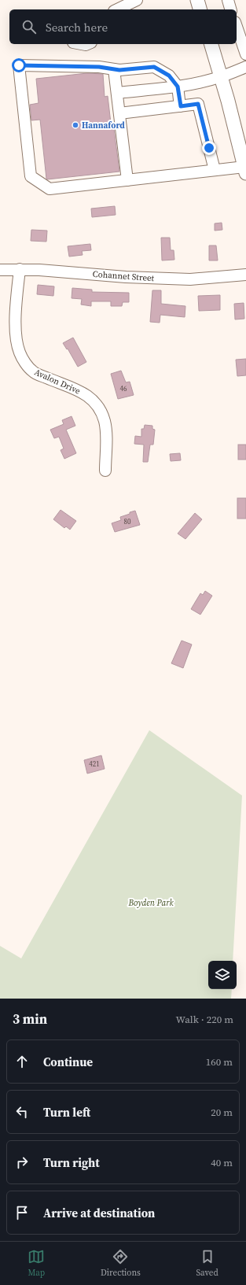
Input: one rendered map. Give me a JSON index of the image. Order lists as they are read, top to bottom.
{
  "streets": {
    "street": ["Cohannet Street", "Avalon Drive"]
  },
  "crossings": [
    ["Cohannet Street", "Avalon Drive"]
  ],
  "parks": ["Boyden Park"],
  "places": ["Hannaford"],
  "house_numbers": ["46", "80", "421"],
  "page": {
    "search": "Search here",
    "heading": ["3 min", "Walk · 220 m"],
    "list": [
      ["Continue", "160 m"],
      ["Turn left", "20 m"],
      ["Turn right", "40 m"],
      "Arrive at destination"
    ],
    "nav": ["Map", "Directions", "Saved"]
  }
}
